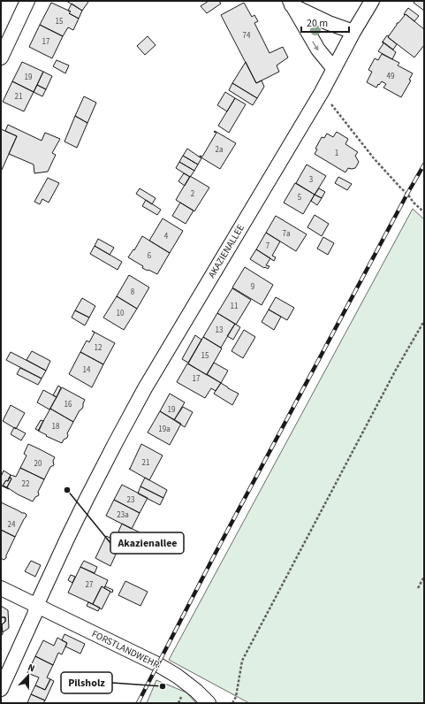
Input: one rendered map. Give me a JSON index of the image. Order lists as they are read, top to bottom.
{
  "streets": {
    "street": ["AKAZIENALLEE", "FORSTLANDWEHR"]
  },
  "crossings": [
    ["AKAZIENALLEE", "FORSTLANDWEHR"]
  ],
  "places": ["Akazienallee", "Pilsholz"],
  "house_numbers": [
    "15",
    "74",
    "17",
    "49",
    "19",
    "21",
    "2a",
    "1",
    "3",
    "2",
    "5",
    "7a",
    "4",
    "7",
    "6",
    "9",
    "8",
    "11",
    "10",
    "13",
    "12",
    "15",
    "14",
    "17",
    "16",
    "19",
    "18",
    "19a",
    "21",
    "20",
    "22",
    "23",
    "23a",
    "24",
    "27"
  ],
  "scale_bar": "20 m",
  "north": "top"
}
